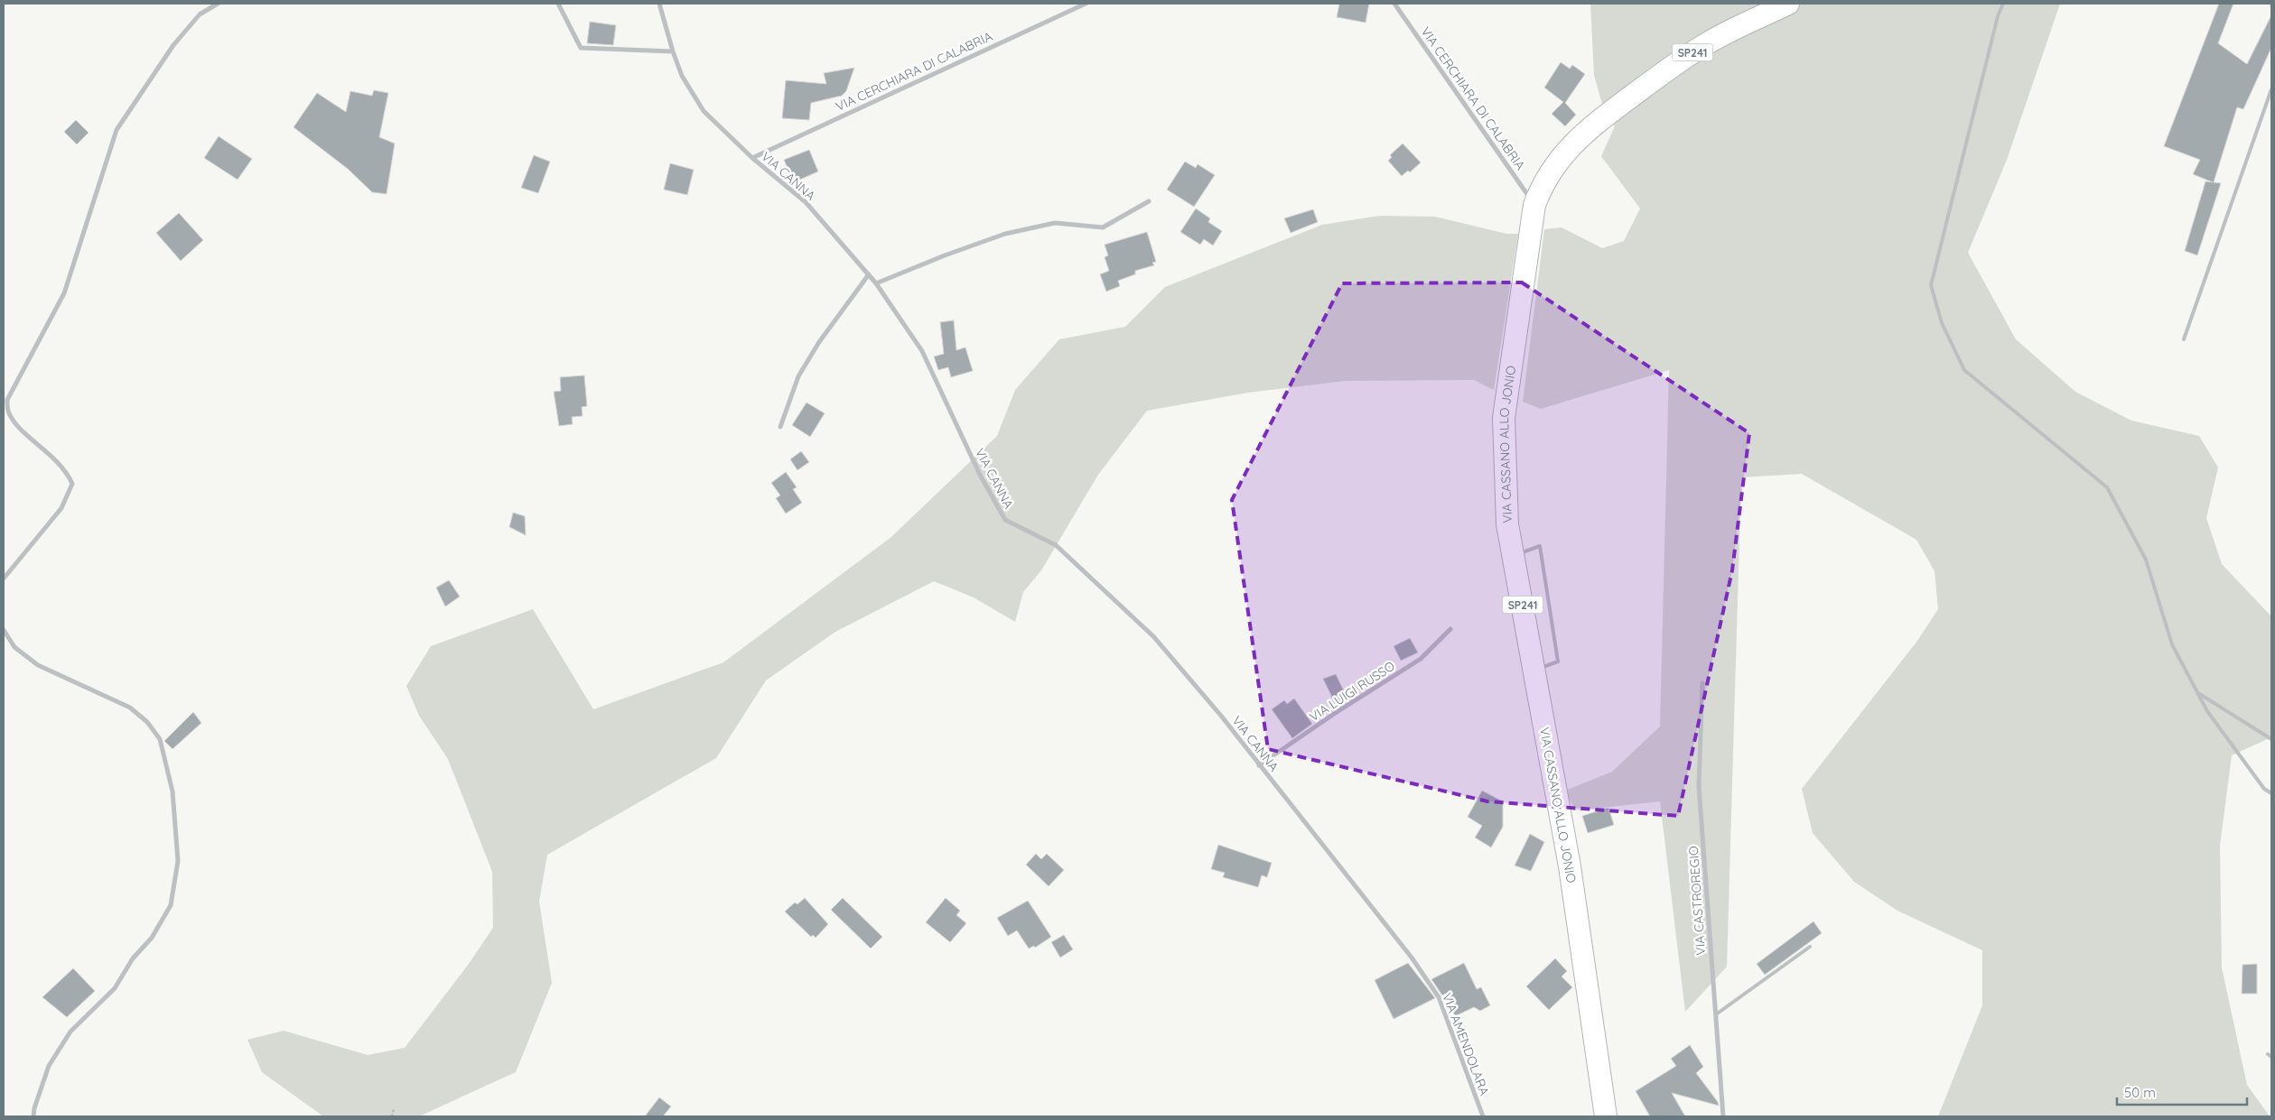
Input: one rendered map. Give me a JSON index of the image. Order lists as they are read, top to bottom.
{
  "streets": {
    "main road": ["SP241", "VIA CASSANO ALLO JONIO"],
    "street": [
      "VIA CERCHIARA DI CALABRIA",
      "VIA CANNA",
      "VIA LUIGI RUSSO",
      "VIA CASTROREGIO",
      "VIA AMENDOLARA"
    ]
  },
  "crossings": [
    ["VIA CERCHIARA DI CALABRIA", "VIA CANNA"],
    ["VIA CERCHIARA DI CALABRIA", "VIA CASSANO ALLO JONIO"],
    ["VIA CANNA", "VIA LUIGI RUSSO"],
    ["VIA CANNA", "VIA AMENDOLARA"]
  ],
  "scale_bar": "50 m"
}
